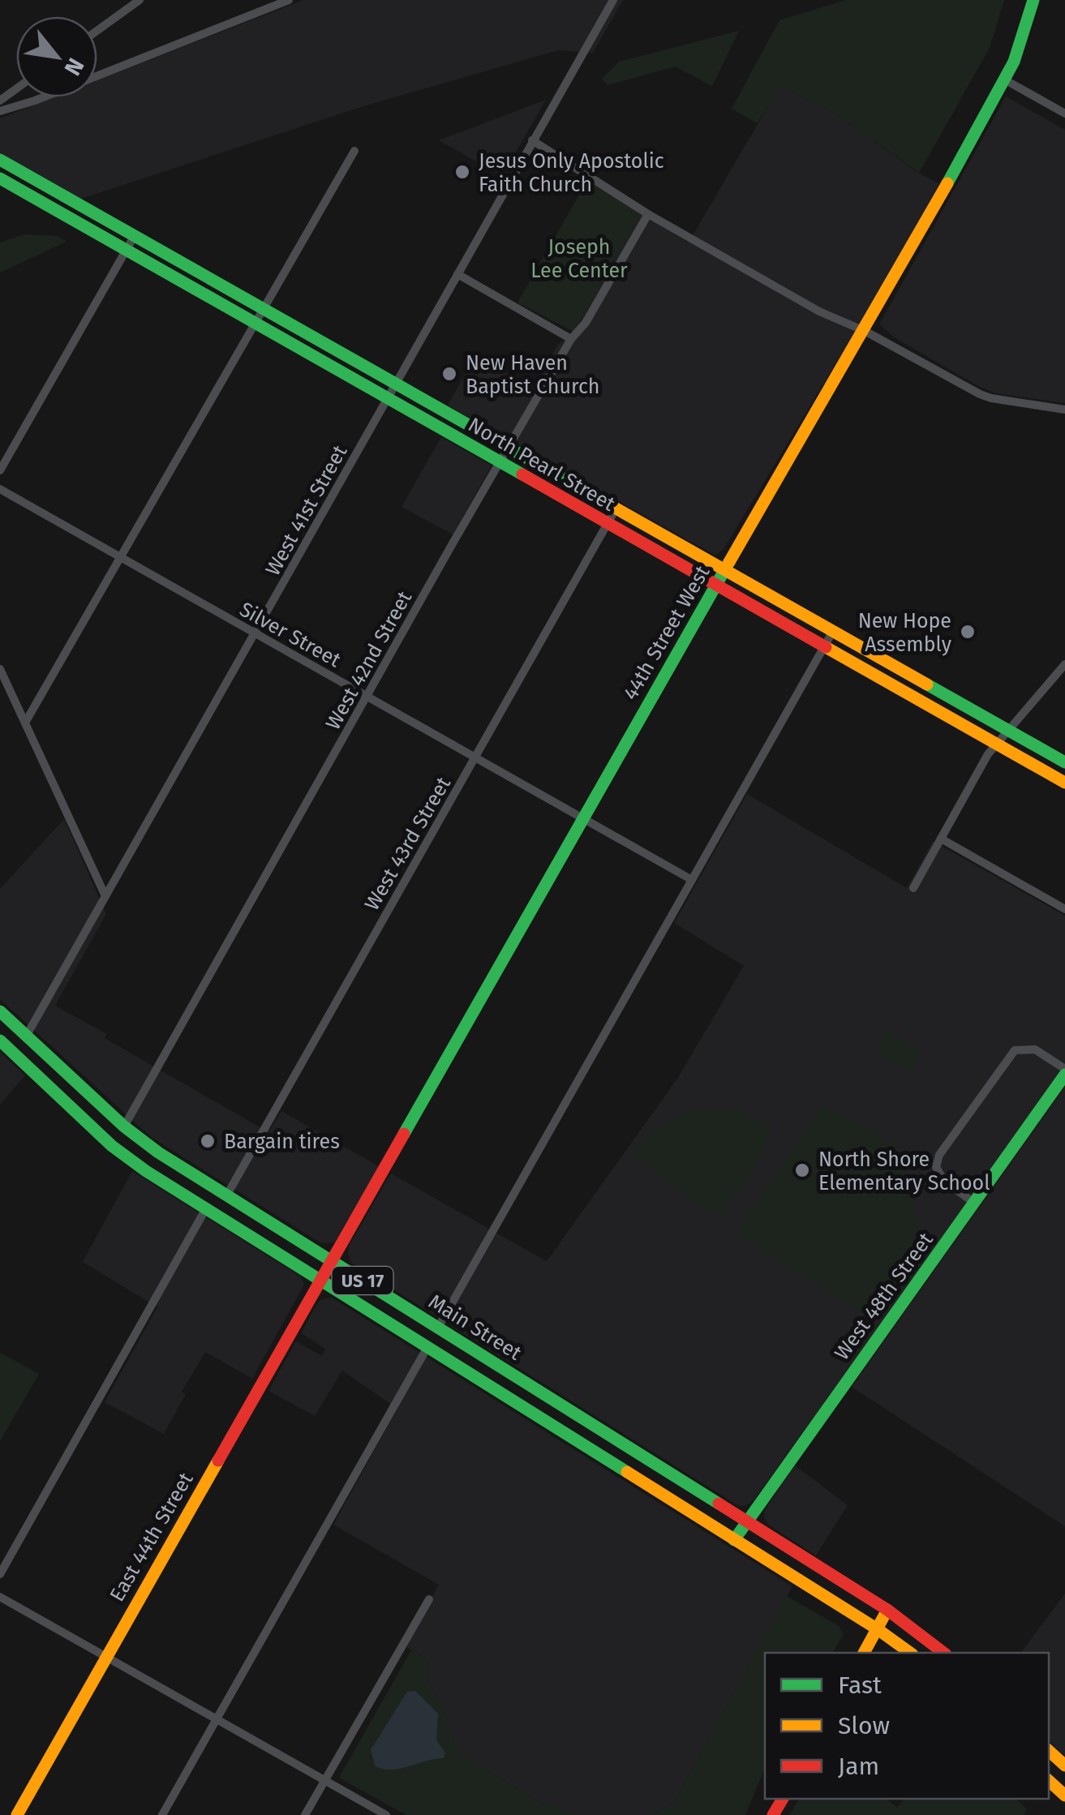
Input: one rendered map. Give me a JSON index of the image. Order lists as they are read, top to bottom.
{
  "streets": {
    "street": [
      "North Pearl Street",
      "West 41st Street",
      "44th Street West",
      "Silver Street",
      "West 42nd Street",
      "West 43rd Street",
      "US 17",
      "West 48th Street",
      "Main Street",
      "East 44th Street"
    ]
  },
  "crossings": [
    ["North Pearl Street", "West 41st Street"],
    ["North Pearl Street", "44th Street West"],
    ["North Pearl Street", "West 42nd Street"],
    ["North Pearl Street", "West 43rd Street"],
    ["West 41st Street", "Silver Street"],
    ["West 41st Street", "Main Street"],
    ["44th Street West", "Silver Street"],
    ["44th Street West", "Main Street"],
    ["44th Street West", "East 44th Street"],
    ["Silver Street", "West 42nd Street"],
    ["Silver Street", "West 43rd Street"],
    ["West 42nd Street", "Main Street"],
    ["West 43rd Street", "Main Street"],
    ["West 48th Street", "Main Street"],
    ["Main Street", "East 44th Street"]
  ],
  "parks": ["Joseph Lee Center"],
  "places": [
    "Jesus Only Apostolic Faith Church",
    "New Haven Baptist Church",
    "New Hope Assembly",
    "Bargain tires",
    "North Shore Elementary School"
  ],
  "legend": ["Fast", "Slow", "Jam"],
  "north": "bottom right"
}
